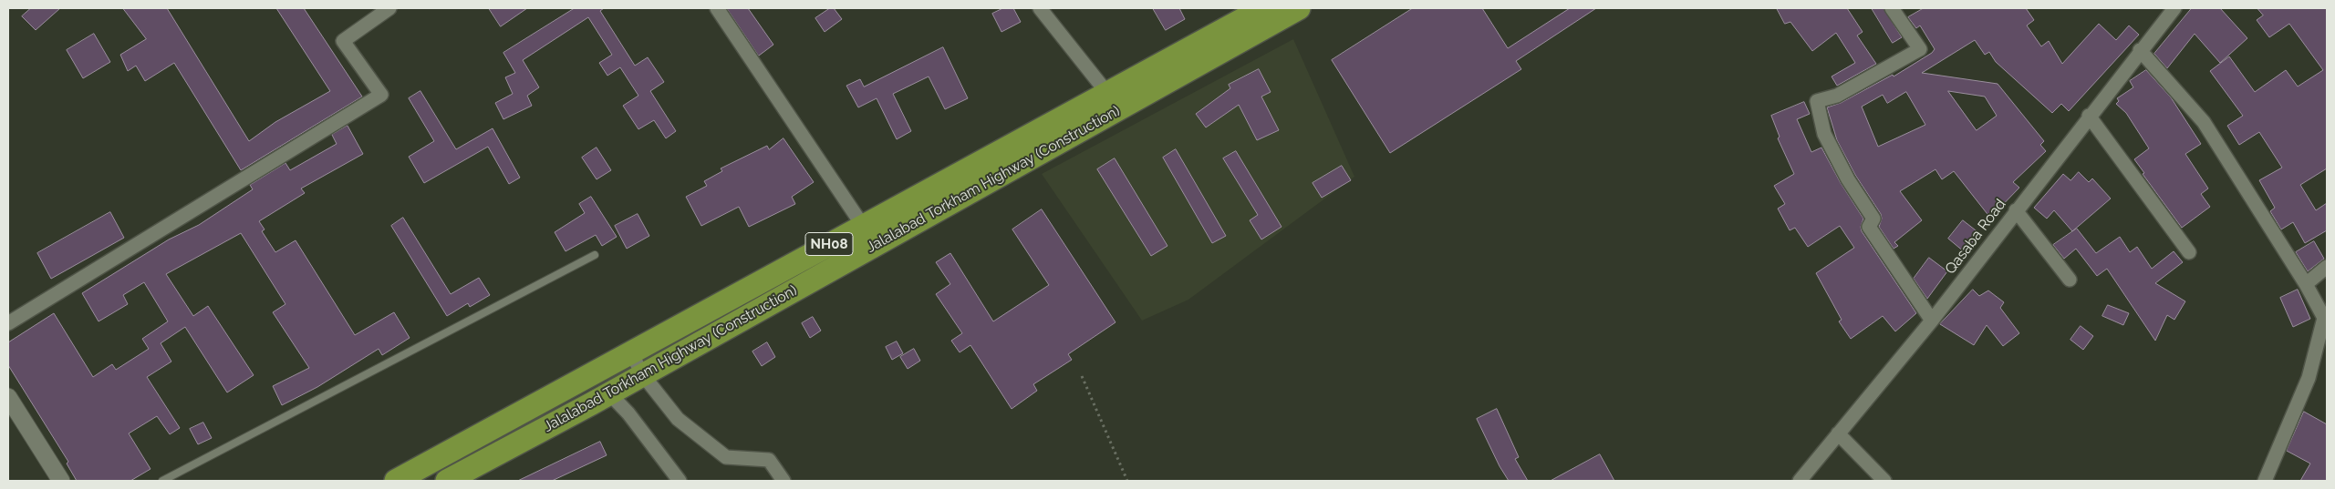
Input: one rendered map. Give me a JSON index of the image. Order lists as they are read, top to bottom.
{
  "streets": {
    "highway": ["Jalalabad Torkham Highway (Construction)", "NH08"],
    "street": ["Qasaba Road"]
  }
}
